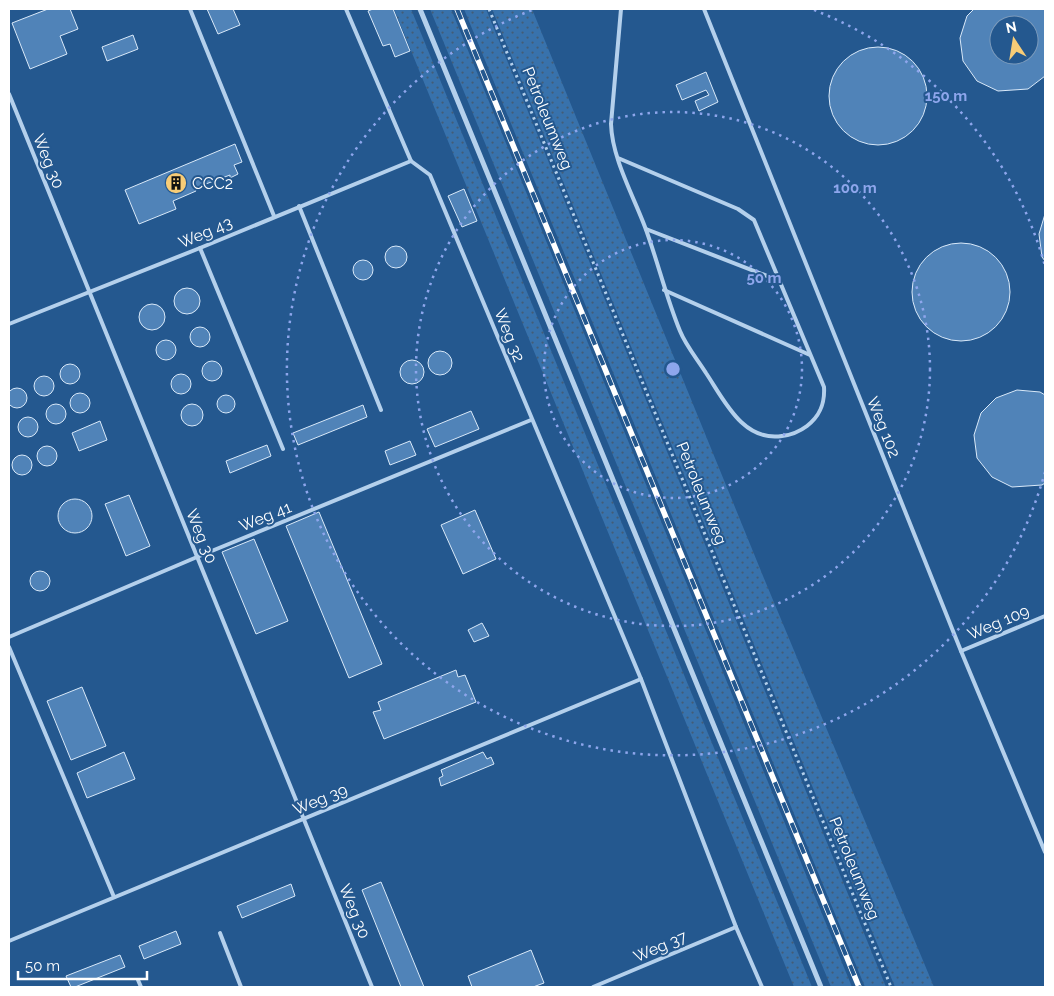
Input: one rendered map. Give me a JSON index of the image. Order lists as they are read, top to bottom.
{
  "streets": {
    "lane": [
      "Weg 30",
      "Weg 43",
      "Weg 32",
      "Weg 102",
      "Weg 41",
      "Weg 109",
      "Weg 39",
      "Weg 37"
    ],
    "path": ["Petroleumweg"]
  },
  "crossings": [
    ["Weg 30", "Weg 43"],
    ["Weg 30", "Weg 41"],
    ["Weg 30", "Weg 39"],
    ["Weg 43", "Weg 32"],
    ["Weg 32", "Weg 41"],
    ["Weg 32", "Weg 39"],
    ["Weg 32", "Weg 37"],
    ["Weg 102", "Weg 109"]
  ],
  "places": {
    "building": ["CCC2"]
  },
  "scale_bar": "50 m",
  "north": "top",
  "rings": ["150 m", "100 m", "50 m"]
}
